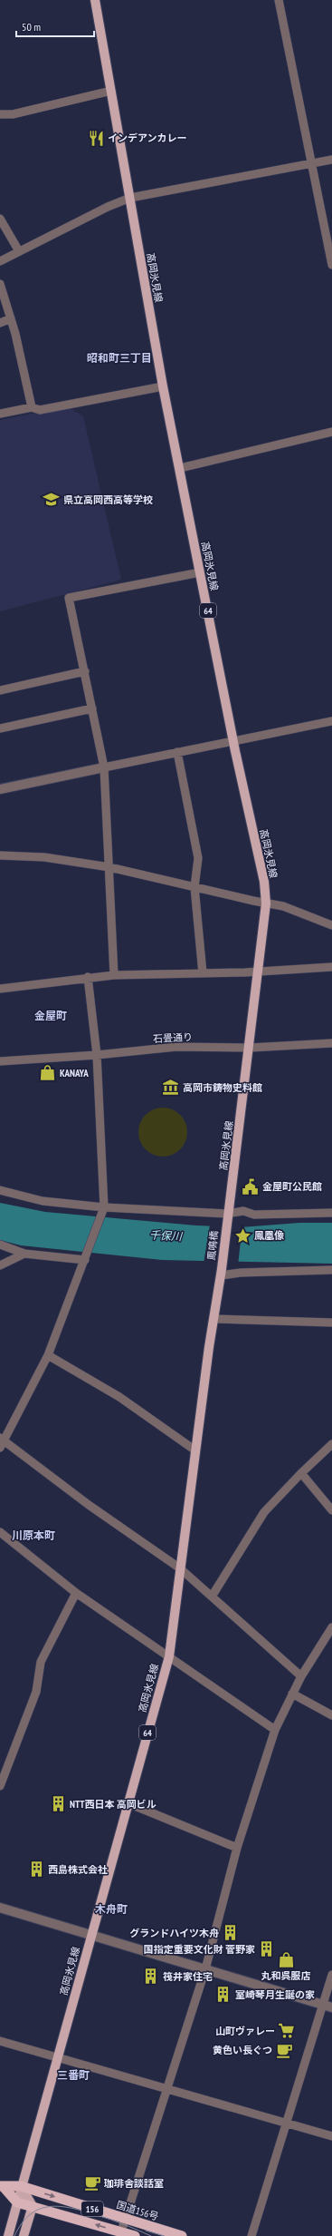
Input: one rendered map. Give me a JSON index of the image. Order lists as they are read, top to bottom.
{
  "streets": {
    "highway": ["156", "国道156号"],
    "main road": ["高岡氷見線", "64", "鳳鳴橋"],
    "street": ["石畳通り"]
  },
  "crossings": [
    ["高岡氷見線", "石畳通り"],
    ["高岡氷見線", "鳳鳴橋"],
    ["高岡氷見線", "156"],
    ["高岡氷見線", "国道156号"],
    ["156", "国道156号"]
  ],
  "districts": [
    "昭和町三丁目",
    "金屋町",
    "川原本町",
    "木舟町",
    "三番町"
  ],
  "water": ["千保川"],
  "places": {
    "restaurant": ["インデアンカレー"],
    "school or university": ["県立高岡西高等学校"],
    "shop": ["KANAYA", "丸和呉服店"],
    "museum": ["高岡市鋳物史料館"],
    "public building": ["金屋町公民館"],
    "place": ["鳳凰像"],
    "building": [
      "NTT西日本 高岡ビル",
      "西島株式会社",
      "グランドハイツ木舟",
      "国指定重要文化財 菅野家",
      "筏井家住宅",
      "室崎琴月生誕の家"
    ],
    "supermarket": ["山町ヴァレー"],
    "cafe": ["黄色い長ぐつ", "珈琲舎談話室"]
  },
  "scale_bar": "50 m"
}
